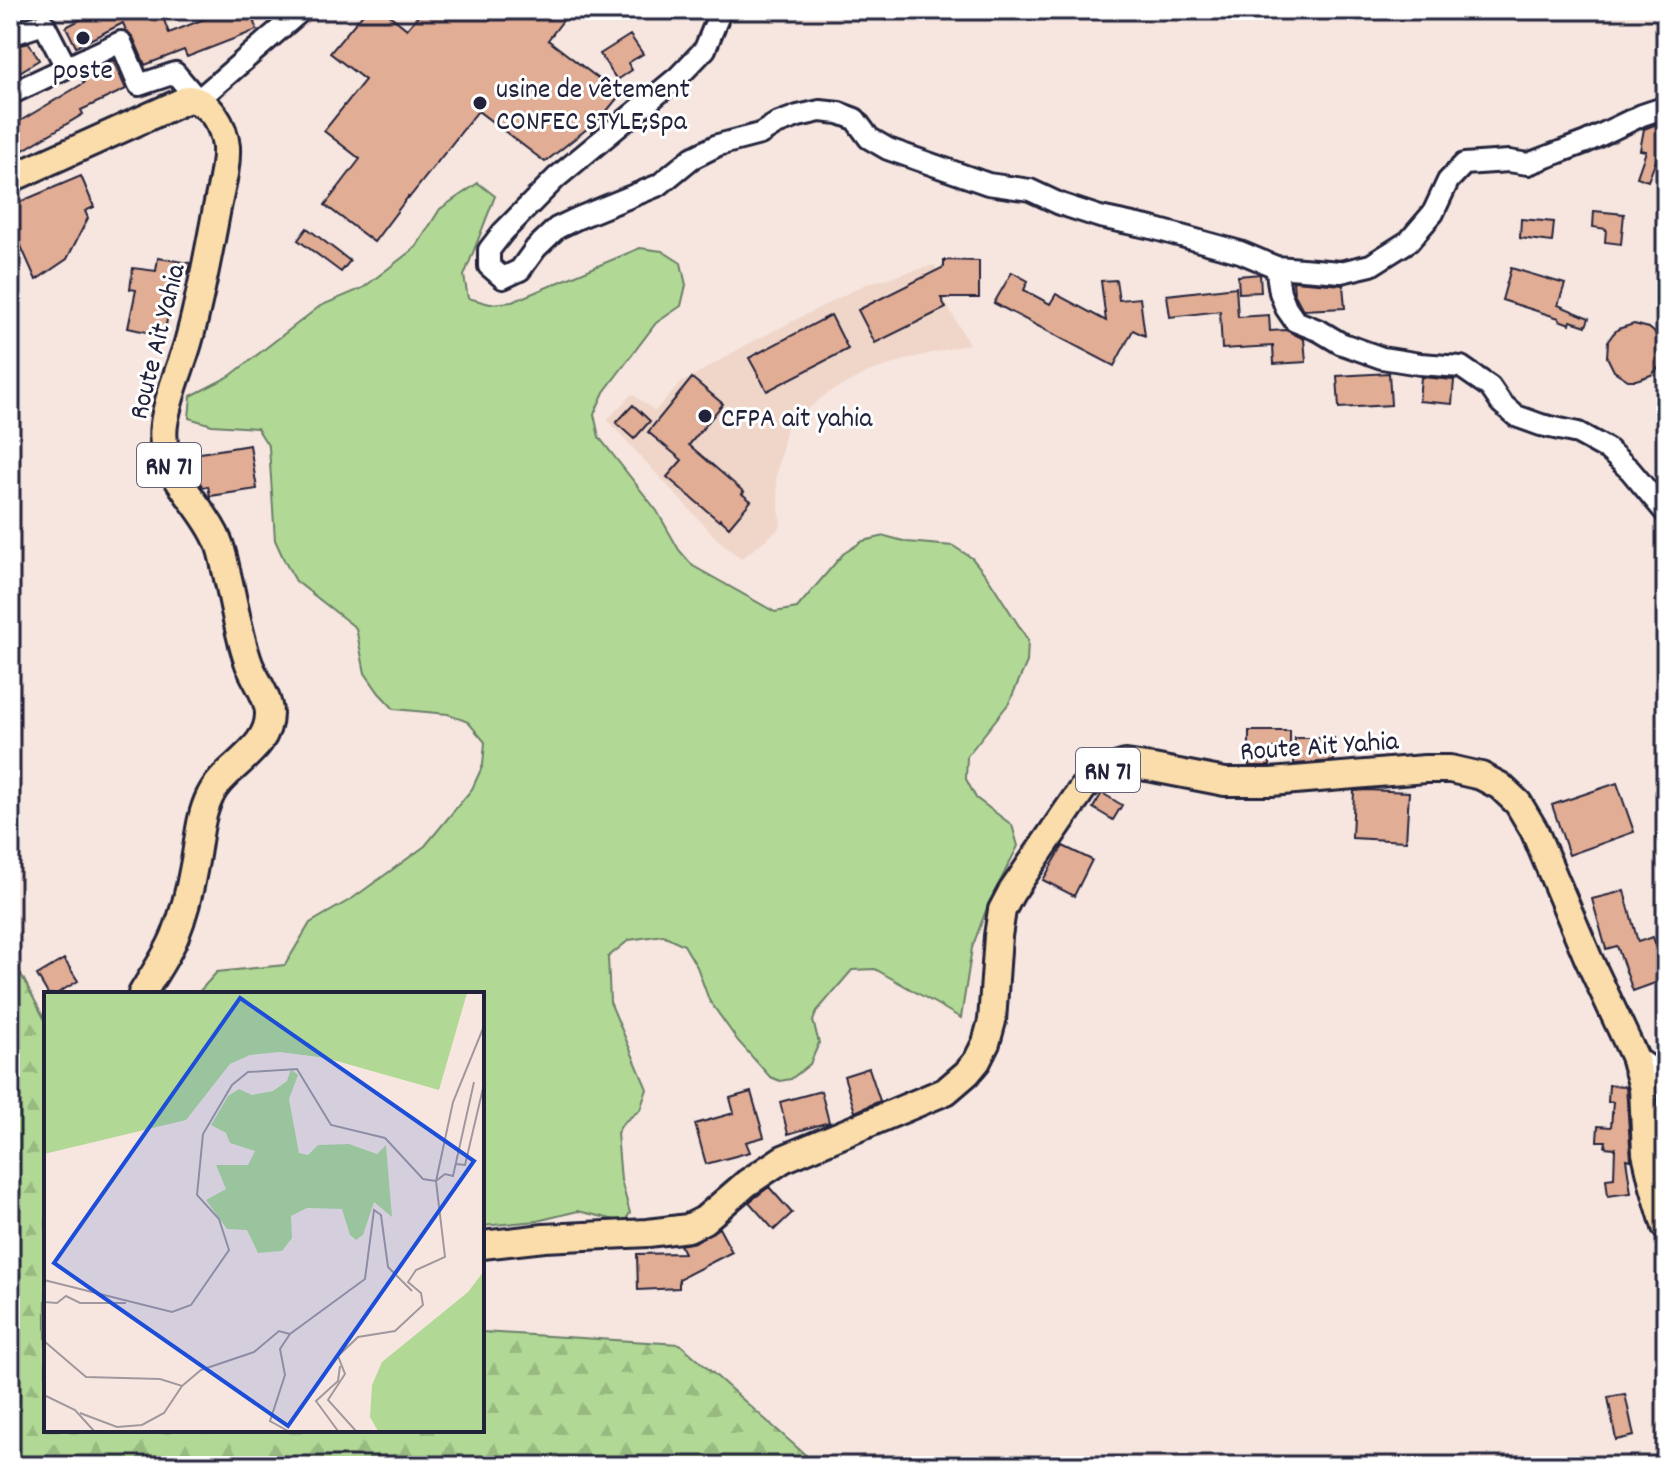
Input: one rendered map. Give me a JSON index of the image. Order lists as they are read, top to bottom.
{
  "streets": {
    "main road": ["Route Ait Yahia", "RN 71"]
  },
  "places": ["poste", "usine de vêtement CONFEC STYLE,Spa", "CFPA ait yahia"]
}
